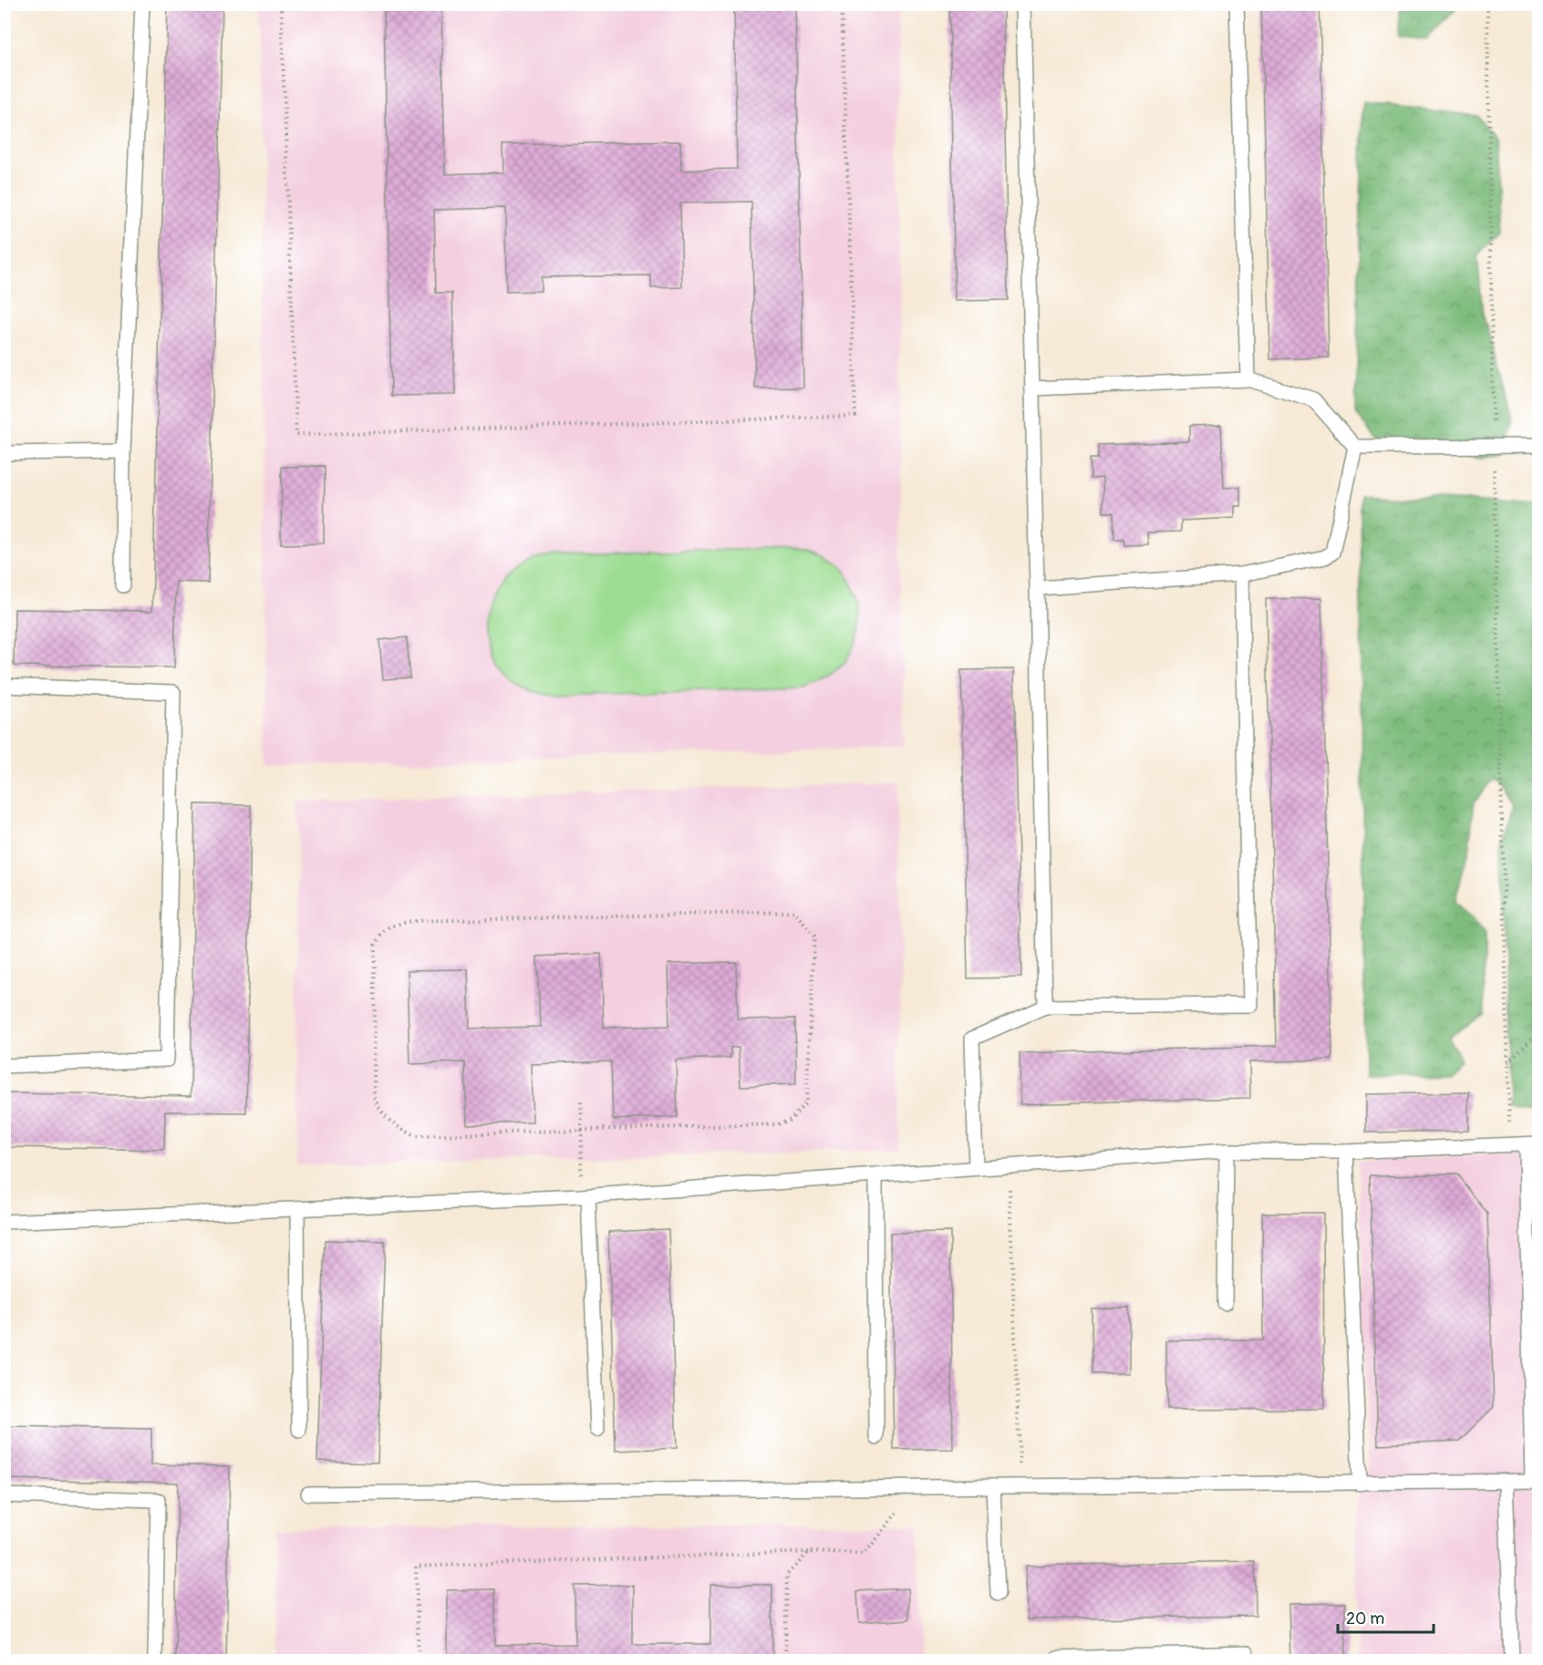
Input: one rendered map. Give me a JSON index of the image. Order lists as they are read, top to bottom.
{
  "scale_bar": "20 m"
}
